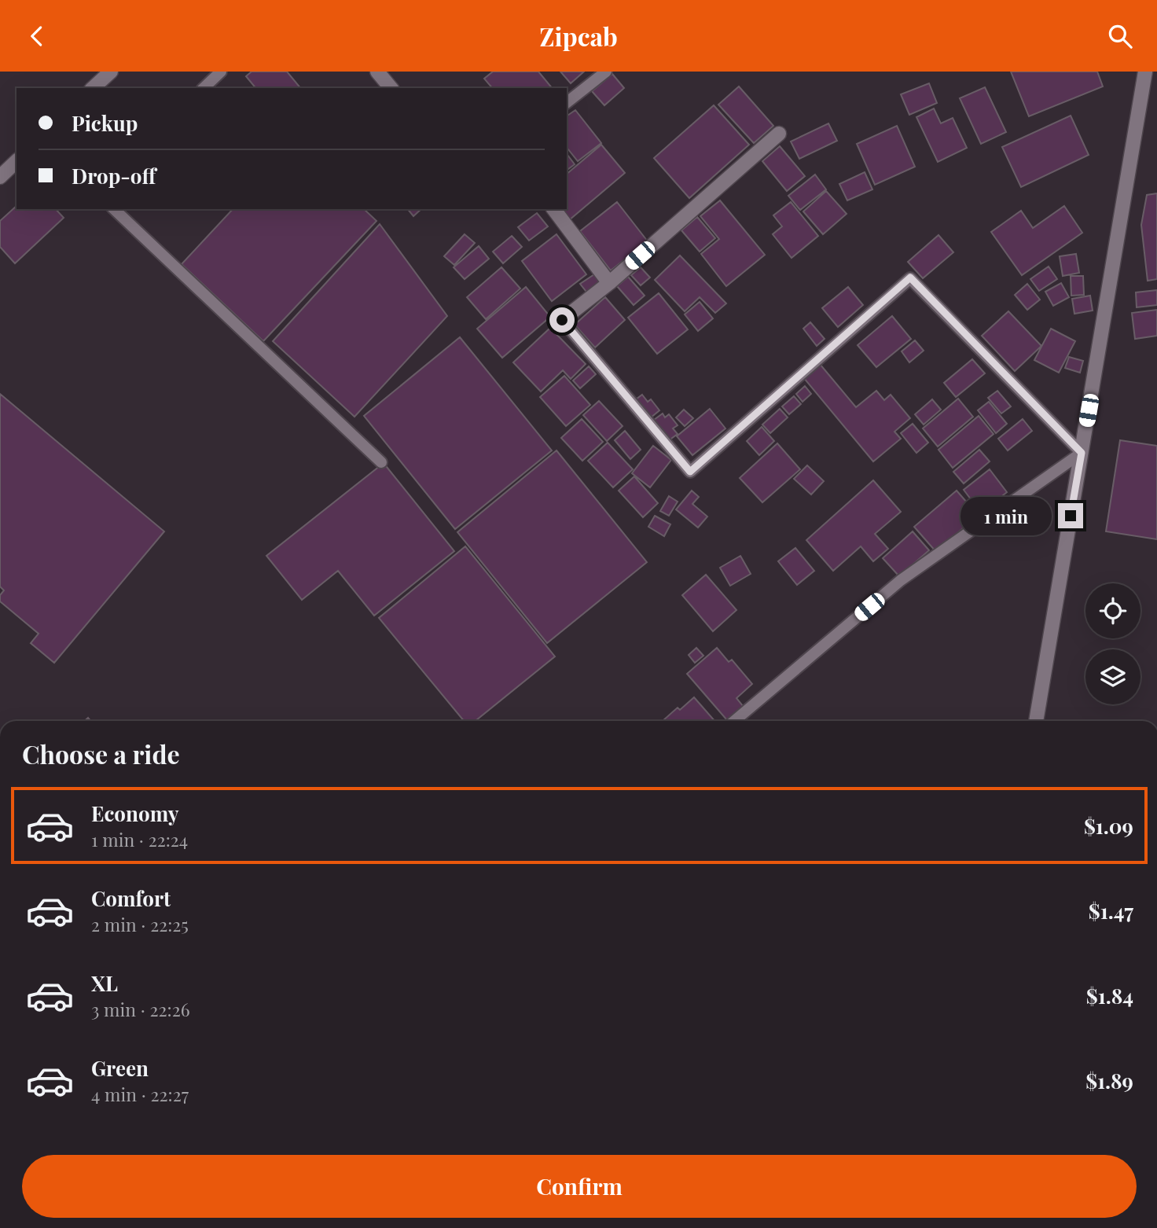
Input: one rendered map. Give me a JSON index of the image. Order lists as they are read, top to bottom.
{
  "page": {
    "header": "Zipcab",
    "banner": ["Pickup", "Drop-off"],
    "bubble": "1 min",
    "heading": "Choose a ride",
    "list": [
      {
        "name": "Economy",
        "note": "1 min · 22:24",
        "value": "$1.09"
      },
      {
        "name": "Comfort",
        "note": "2 min · 22:25",
        "value": "$1.47"
      },
      {
        "name": "XL",
        "note": "3 min · 22:26",
        "value": "$1.84"
      },
      {
        "name": "Green",
        "note": "4 min · 22:27",
        "value": "$1.89"
      }
    ],
    "buttons": "Confirm"
  }
}
